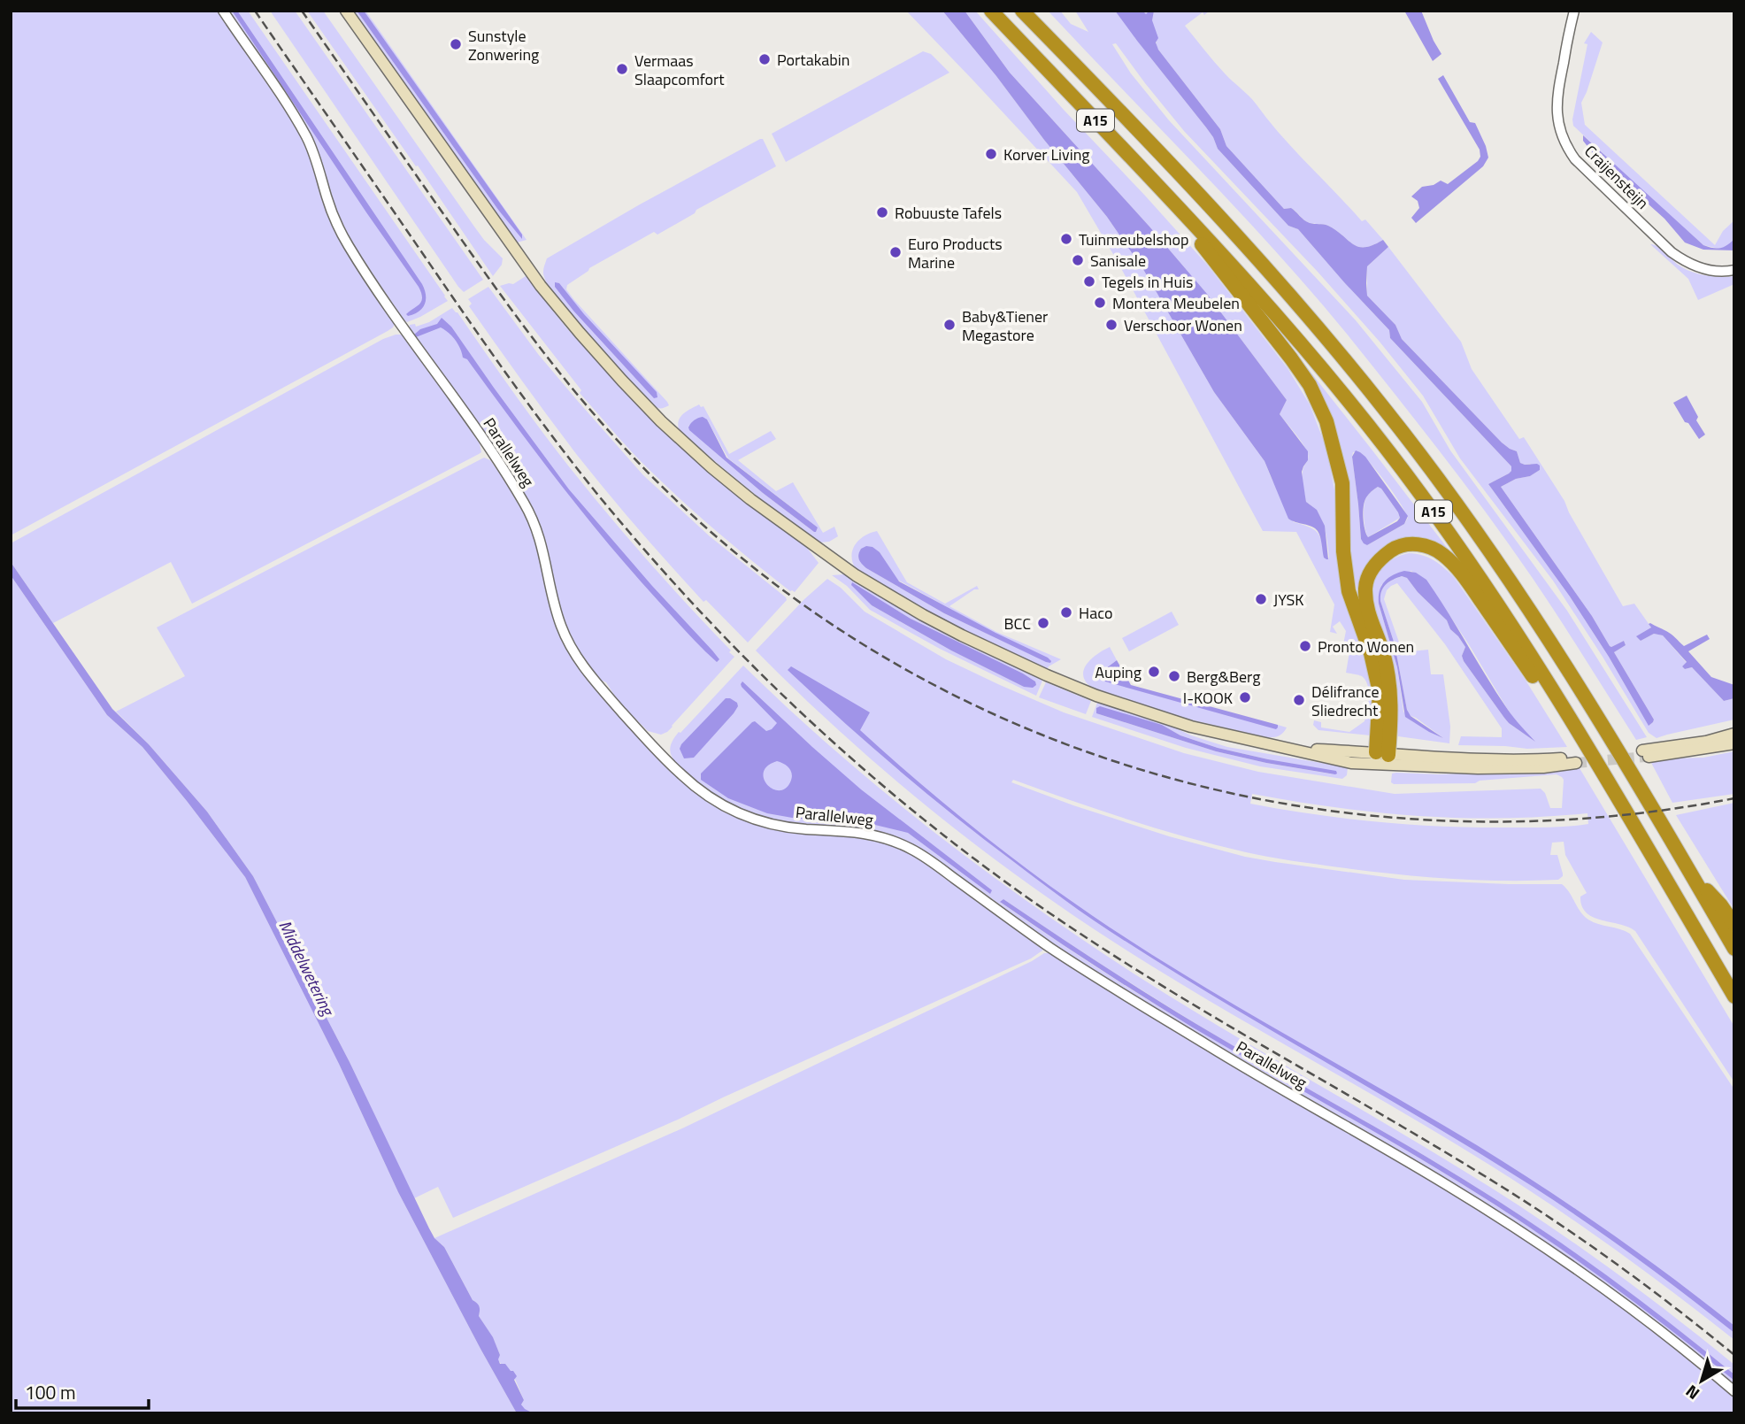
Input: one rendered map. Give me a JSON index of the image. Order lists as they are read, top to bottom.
{
  "streets": {
    "highway": ["A15"],
    "street": ["Craijensteijn", "Parallelweg"]
  },
  "water": ["Middelwetering"],
  "places": [
    "Sunstyle Zonwering",
    "Portakabin",
    "Vermaas Slaapcomfort",
    "Korver Living",
    "Robuuste Tafels",
    "Tuinmeubelshop",
    "Euro Products Marine",
    "Sanisale",
    "Tegels in Huis",
    "Montera Meubelen",
    "Baby&Tiener Megastore",
    "Verschoor Wonen",
    "JYSK",
    "Haco",
    "BCC",
    "Pronto Wonen",
    "Auping",
    "Berg&Berg",
    "I-KOOK",
    "Délifrance Sliedrecht"
  ],
  "scale_bar": "100 m",
  "north": "bottom left"
}
